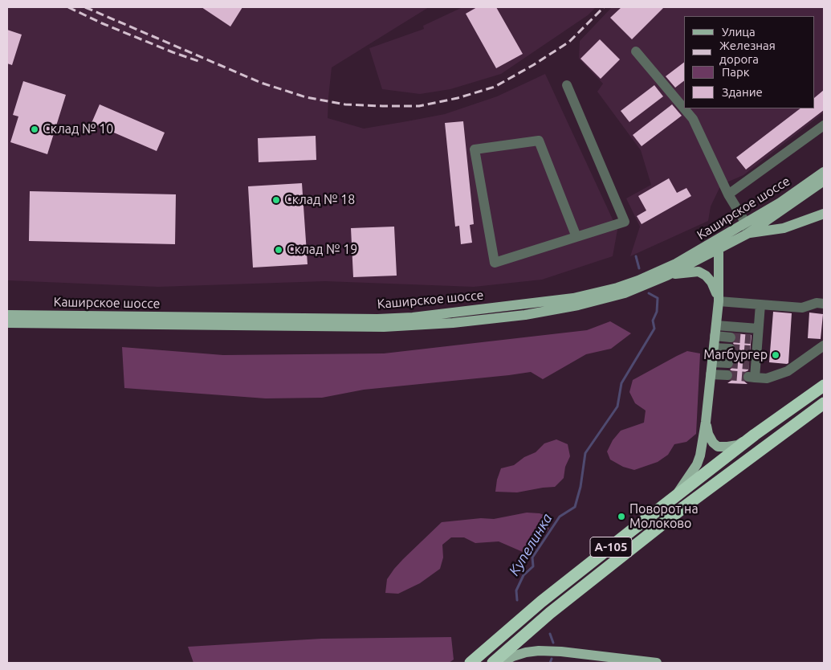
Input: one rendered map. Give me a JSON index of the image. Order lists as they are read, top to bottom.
{
  "streets": {
    "highway": ["А-105"],
    "main road": ["Каширское шоссе"]
  },
  "water": ["Купелинка"],
  "places": [
    "Склад № 10",
    "Склад № 18",
    "Склад № 19",
    "Магбургер",
    "Поворот на Молоково"
  ],
  "legend": [
    "Улица",
    "Железная дорога",
    "Парк",
    "Здание"
  ]
}
